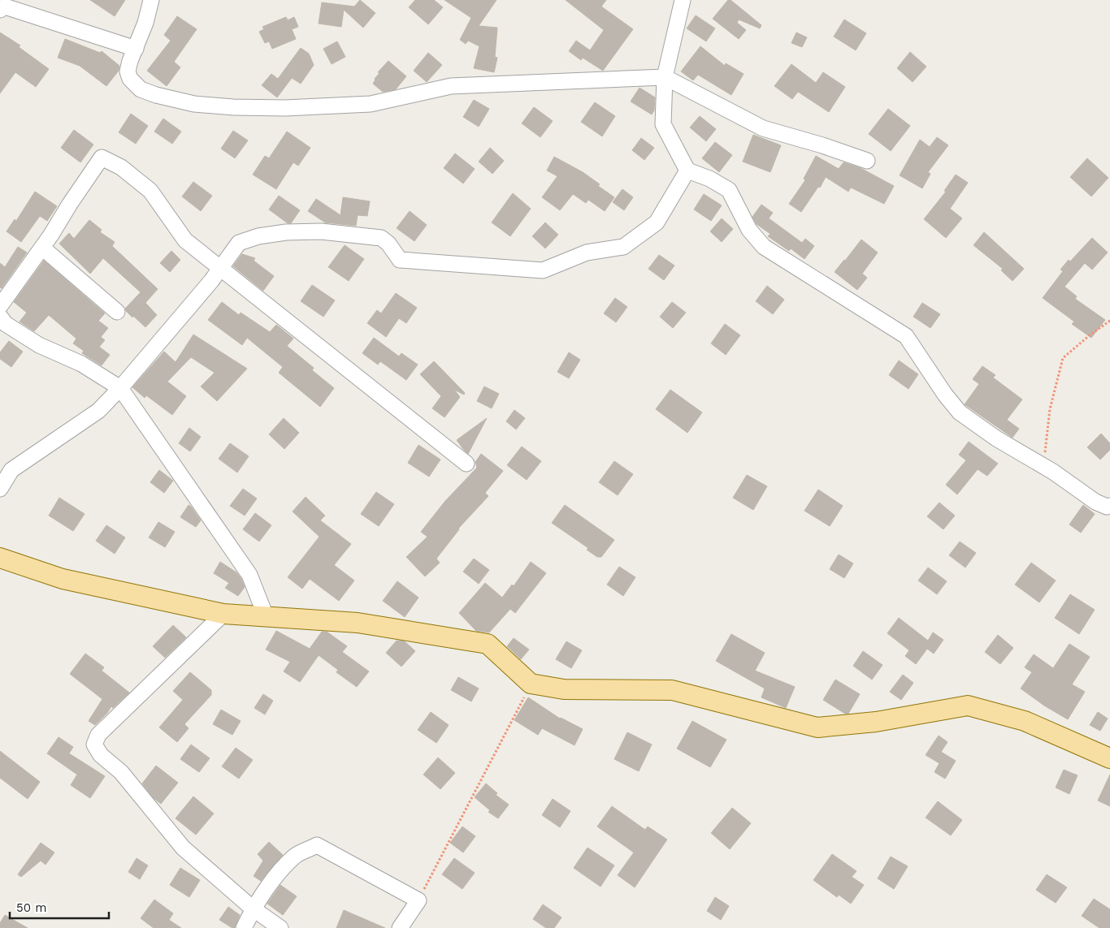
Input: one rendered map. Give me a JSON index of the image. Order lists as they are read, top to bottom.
{
  "scale_bar": "50 m"
}
